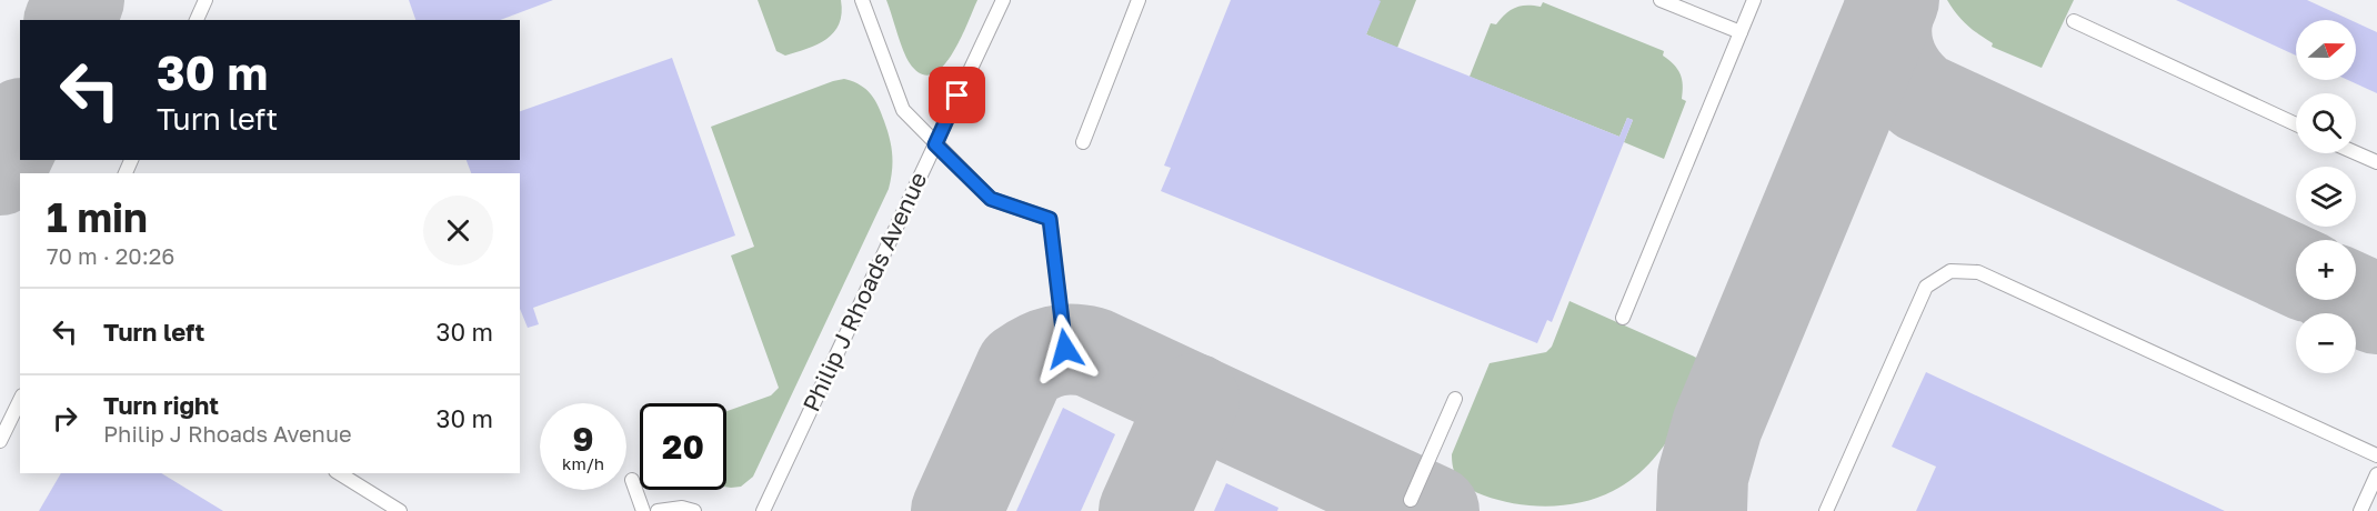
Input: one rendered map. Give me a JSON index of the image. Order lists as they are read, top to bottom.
{
  "streets": {
    "lane": ["Philip J Rhoads Avenue"]
  },
  "north": "right",
  "page": {
    "map_buttons": ["+", "−"],
    "turn": ["30 m", "Turn left"],
    "heading": ["1 min", "70 m · 20:26"],
    "list": [
      {
        "name": "Turn left",
        "value": "30 m"
      },
      {
        "name": "Turn right",
        "note": "Philip J Rhoads Avenue",
        "value": "30 m"
      }
    ],
    "speed": "9 km/h",
    "limit": "20"
  }
}
